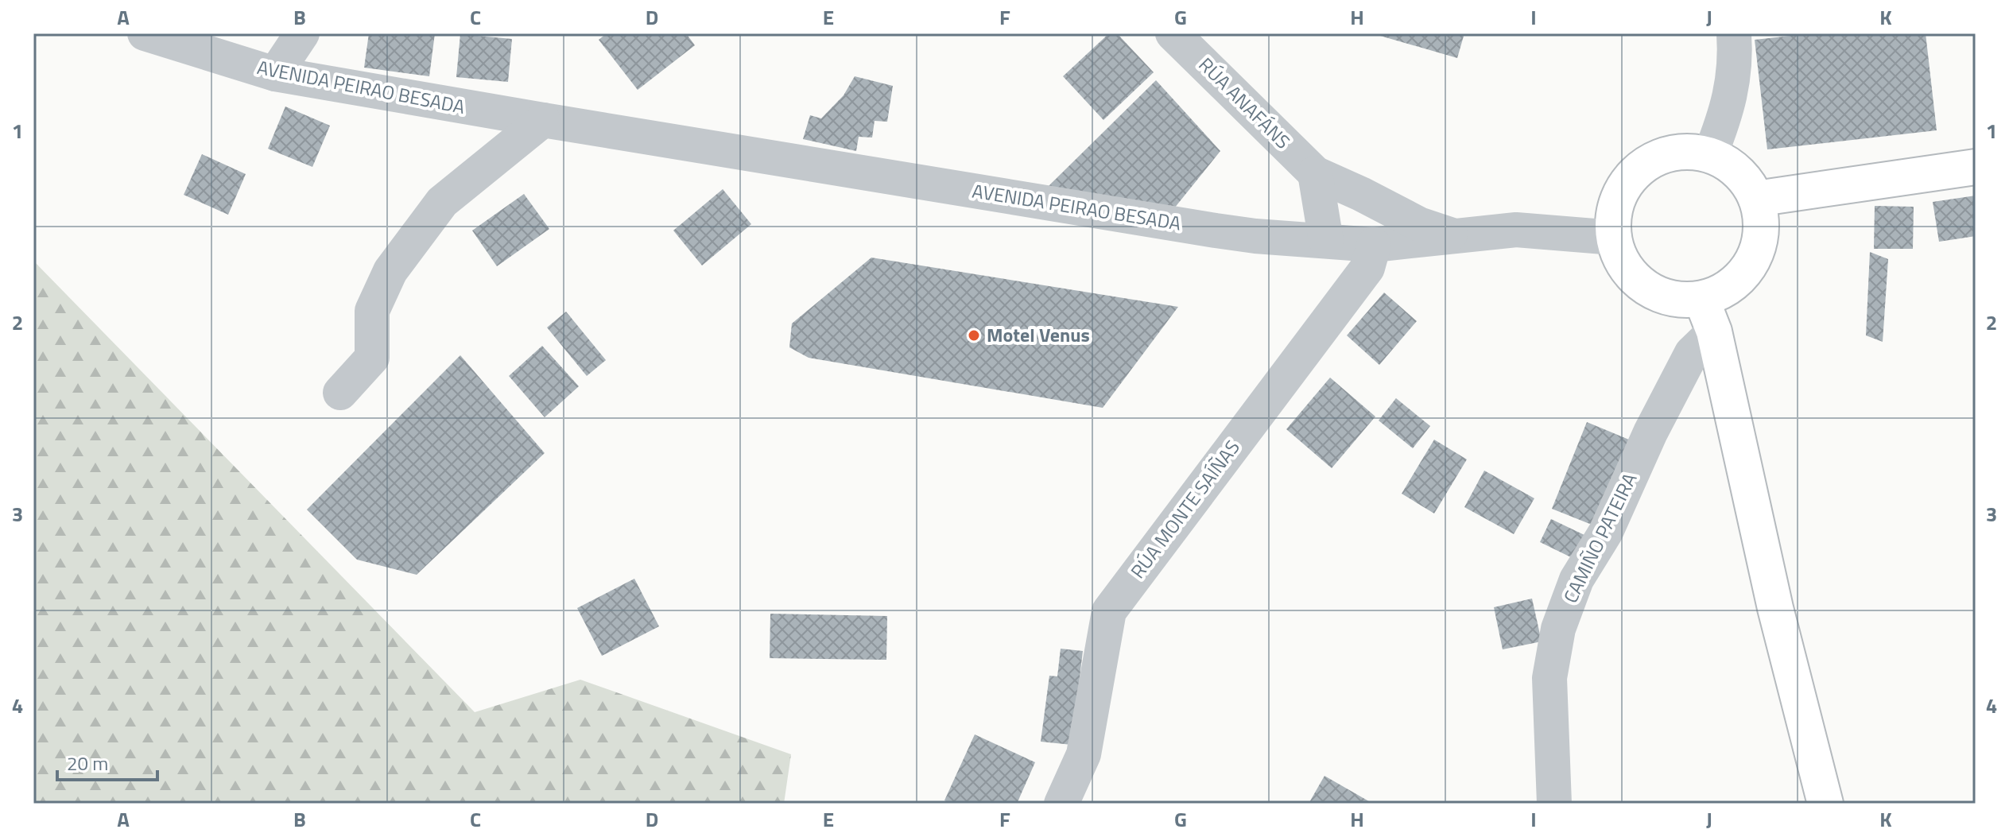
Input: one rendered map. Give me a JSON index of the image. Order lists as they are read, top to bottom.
{
  "streets": {
    "street": [
      "AVENIDA PEIRAO BESADA",
      "RÚA ANAFÁNS",
      "RÚA MONTE SAÍÑAS",
      "CAMIÑO PATEIRA"
    ]
  },
  "crossings": [
    ["AVENIDA PEIRAO BESADA", "RÚA ANAFÁNS"],
    ["AVENIDA PEIRAO BESADA", "RÚA MONTE SAÍÑAS"]
  ],
  "places": ["Motel Venus"],
  "scale_bar": "20 m",
  "grid": {
    "columns": [
      "A",
      "B",
      "C",
      "D",
      "E",
      "F",
      "G",
      "H",
      "I",
      "J",
      "K"
    ],
    "rows": [
      "1",
      "2",
      "3",
      "4"
    ]
  }
}
